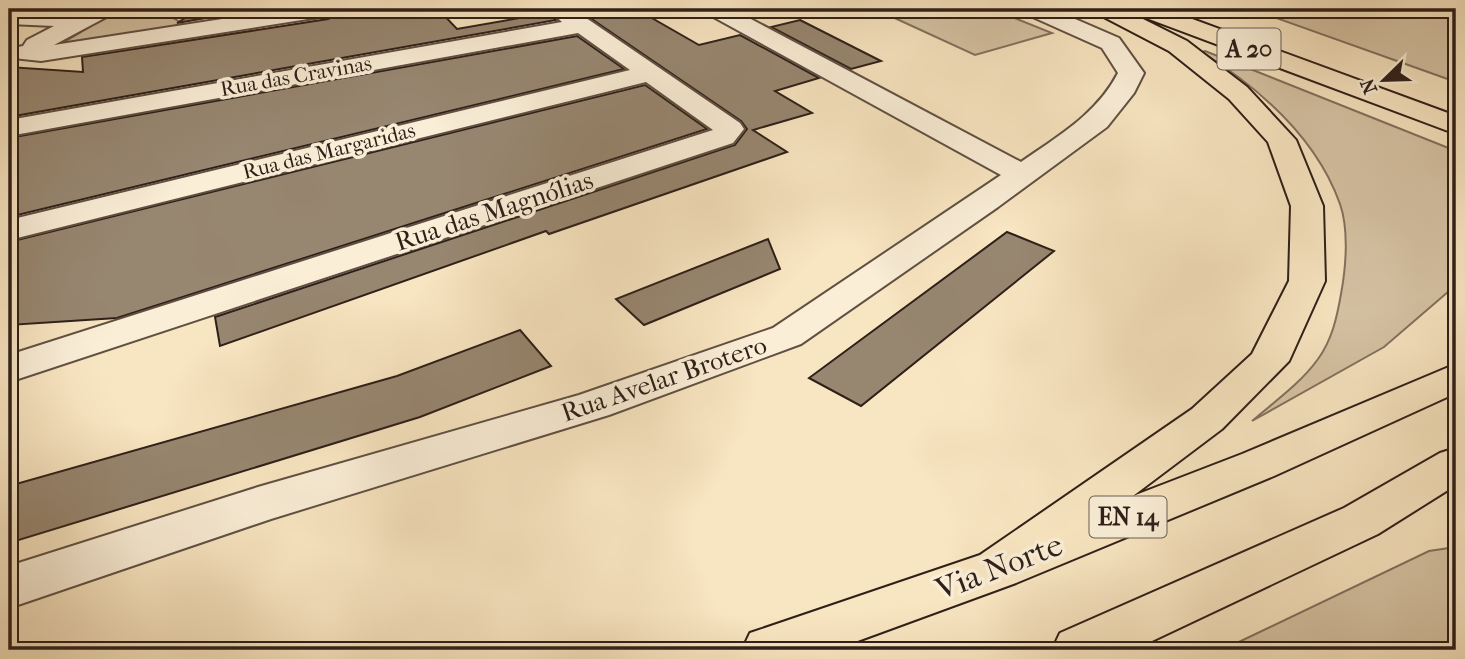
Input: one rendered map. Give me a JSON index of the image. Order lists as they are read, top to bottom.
{
  "streets": {
    "highway": ["A 20", "EN 14", "Via Norte"],
    "street": [
      "Rua das Cravinas",
      "Rua das Margaridas",
      "Rua das Magnólias",
      "Rua Avelar Brotero"
    ]
  },
  "crossings": [
    ["Rua das Cravinas", "Rua das Magnólias"],
    ["Rua das Margaridas", "Rua das Magnólias"]
  ],
  "north": "bottom left"
}
